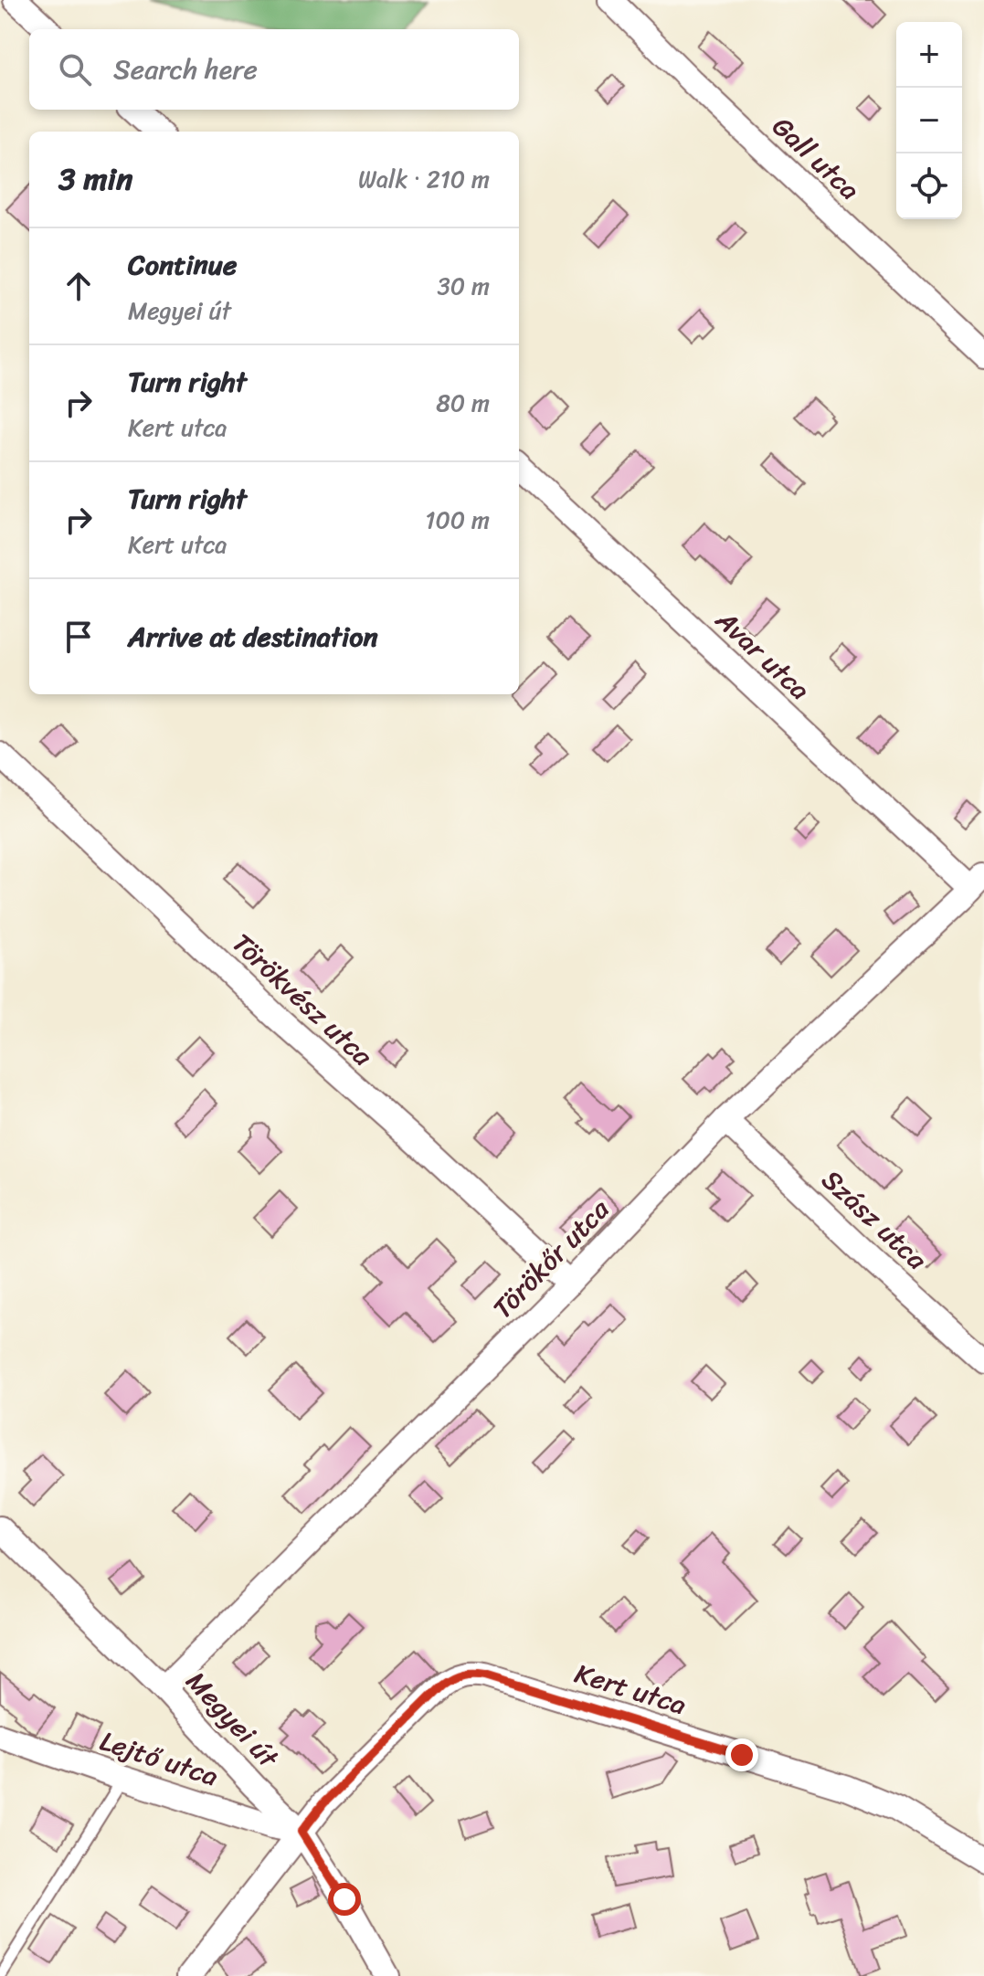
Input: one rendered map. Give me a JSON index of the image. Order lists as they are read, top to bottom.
{
  "streets": {
    "street": [
      "Gall utca",
      "Avar utca",
      "Törökvész utca",
      "Szász utca",
      "Törökőr utca",
      "Kert utca",
      "Megyei út",
      "Lejtő utca"
    ]
  },
  "crossings": [
    ["Avar utca", "Törökőr utca"],
    ["Törökvész utca", "Törökőr utca"],
    ["Szász utca", "Törökőr utca"],
    ["Törökőr utca", "Megyei út"],
    ["Kert utca", "Megyei út"],
    ["Kert utca", "Lejtő utca"],
    ["Megyei út", "Lejtő utca"]
  ],
  "page": {
    "map_buttons": ["+", "−"],
    "search": "Search here",
    "heading": ["3 min", "Walk · 210 m"],
    "list": [
      ["Continue", "Megyei út", "30 m"],
      ["Turn right", "Kert utca", "80 m"],
      ["Turn right", "Kert utca", "100 m"],
      "Arrive at destination"
    ]
  }
}
